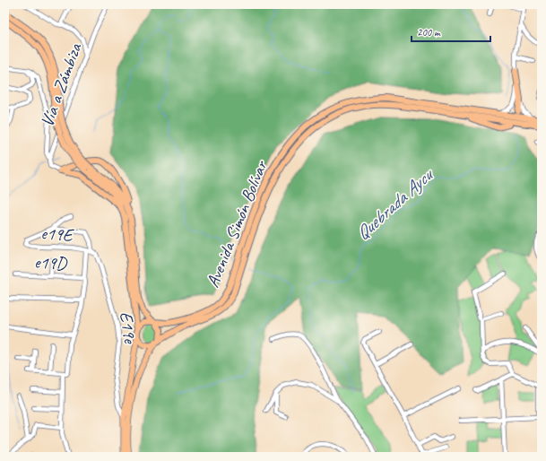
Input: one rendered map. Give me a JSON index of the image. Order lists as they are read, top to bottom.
{
  "streets": {
    "highway": ["Avenida Simón Bolívar"],
    "street": [
      "Vía a Zámbiza",
      "e19E",
      "e19D",
      "E19e"
    ]
  },
  "crossings": [
    ["e19E", "E19e"]
  ],
  "water": ["Quebrada Aycu"],
  "scale_bar": "200 m"
}
